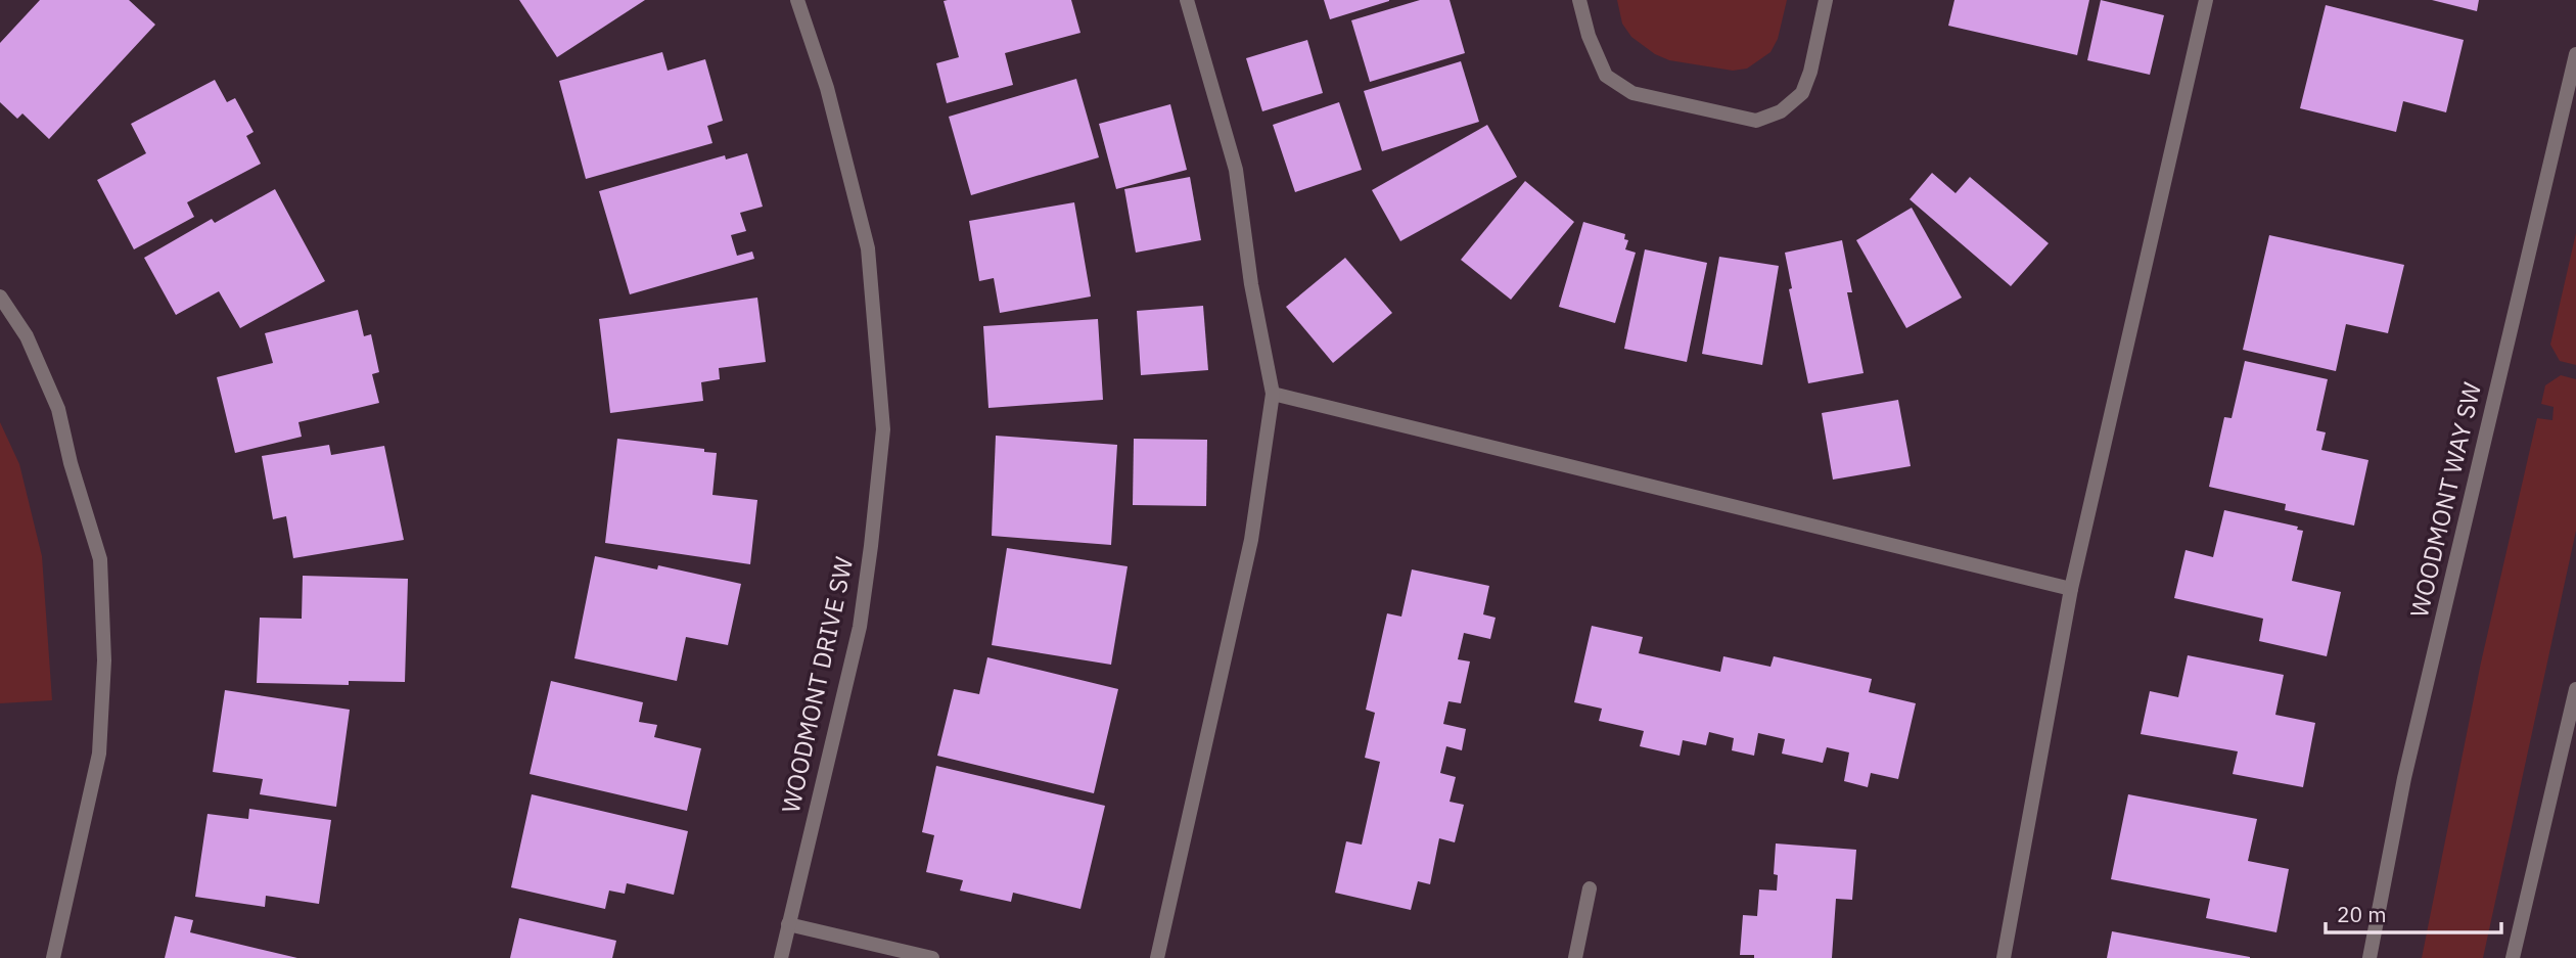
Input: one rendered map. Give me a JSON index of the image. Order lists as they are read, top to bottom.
{
  "streets": {
    "street": ["WOODMONT WAY SW", "WOODMONT DRIVE SW"]
  },
  "scale_bar": "20 m"
}
